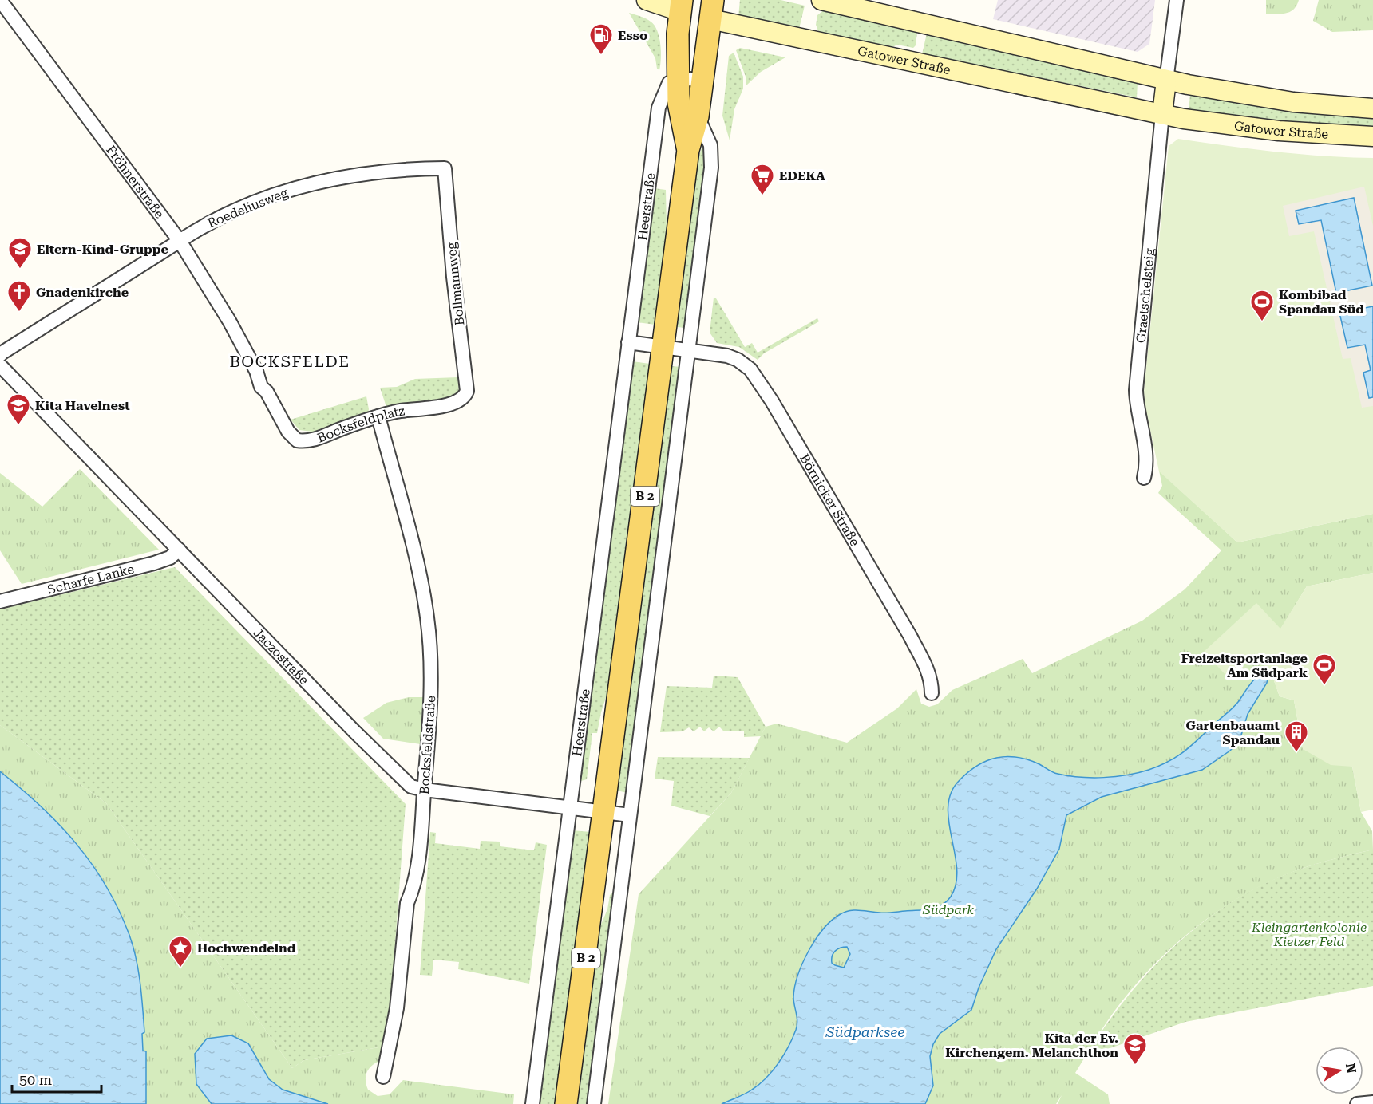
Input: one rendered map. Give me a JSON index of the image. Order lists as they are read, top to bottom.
{
  "streets": {
    "main road": ["Gatower Straße", "Heerstraße", "B 2"],
    "street": [
      "Fröhnerstraße",
      "Roedeliusweg",
      "Bollmannweg",
      "Graetschelsteig",
      "Bocksfeldplatz",
      "Börnicker Straße",
      "Scharfe Lanke",
      "Jaczostraße",
      "Bocksfeldstraße"
    ]
  },
  "crossings": [
    ["Gatower Straße", "Heerstraße"],
    ["Gatower Straße", "Graetschelsteig"],
    ["Fröhnerstraße", "Roedeliusweg"],
    ["Fröhnerstraße", "Bocksfeldplatz"],
    ["Roedeliusweg", "Bollmannweg"],
    ["Heerstraße", "Jaczostraße"],
    ["Bollmannweg", "Bocksfeldplatz"],
    ["Bocksfeldplatz", "Bocksfeldstraße"],
    ["Scharfe Lanke", "Jaczostraße"],
    ["Jaczostraße", "Bocksfeldstraße"]
  ],
  "districts": ["BOCKSFELDE"],
  "water": ["Südparksee"],
  "parks": ["Südpark", "Kleingartenkolonie Kietzer Feld"],
  "places": {
    "fuel station": ["Esso"],
    "supermarket": ["EDEKA"],
    "school or university": ["Eltern-Kind-Gruppe", "Kita Havelnest", "Kita der Ev. Kirchengem. Melanchthon"],
    "church": ["Gnadenkirche"],
    "sports": ["Kombibad Spandau Süd", "Freizeitsportanlage Am Südpark"],
    "building": ["Gartenbauamt Spandau"],
    "place": ["Hochwendelnd"]
  },
  "scale_bar": "50 m",
  "north": "right"
}
